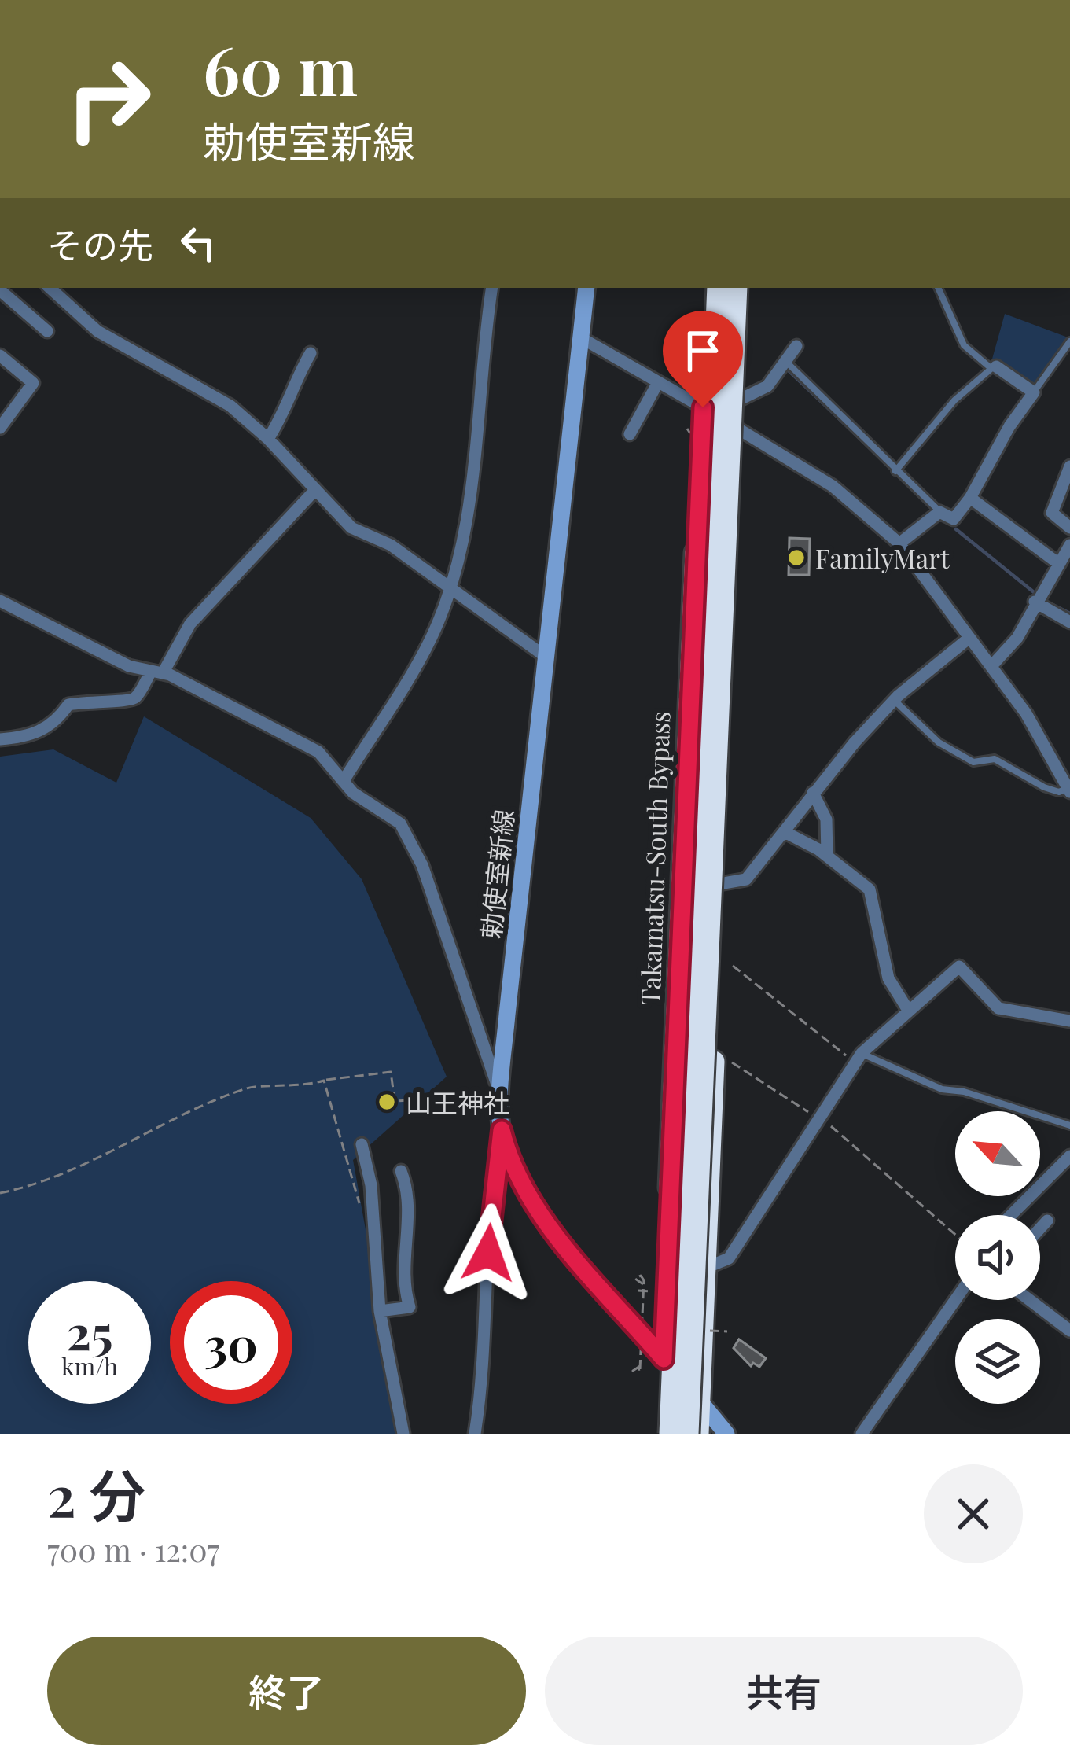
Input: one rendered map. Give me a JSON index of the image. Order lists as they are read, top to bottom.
{
  "streets": {
    "highway": ["Takamatsu-South Bypass"],
    "main road": ["勅使室新線"]
  },
  "crossings": [
    ["Takamatsu-South Bypass", "勅使室新線"]
  ],
  "places": ["FamilyMart", "山王神社"],
  "north": "top left",
  "page": {
    "turn": ["60 m", "勅使室新線"],
    "then": "その先",
    "speed": "25 km/h",
    "limit": "30",
    "heading": ["2 分", "700 m · 12:07"],
    "buttons": ["終了", "共有"]
  }
}
